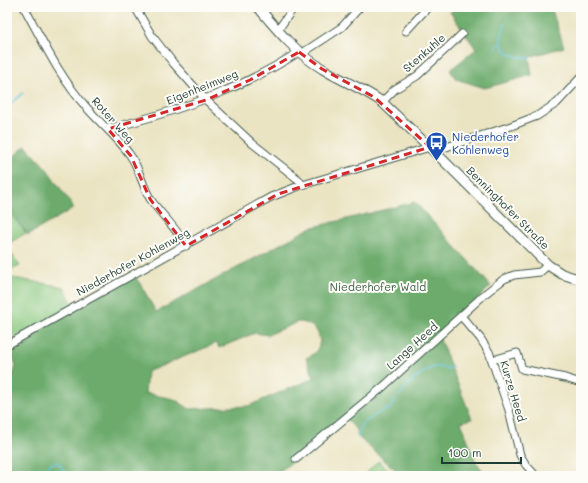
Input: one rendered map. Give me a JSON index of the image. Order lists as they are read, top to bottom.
{
  "streets": {
    "main road": ["Benninghofer Straße"],
    "street": [
      "Stenkuhle",
      "Eigenheimweg",
      "Roter Weg",
      "Niederhofer Kohlenweg",
      "Lange Heed",
      "Kurze Heed"
    ]
  },
  "crossings": [
    ["Stenkuhle", "Benninghofer Straße"],
    ["Eigenheimweg", "Roter Weg"],
    ["Eigenheimweg", "Benninghofer Straße"],
    ["Roter Weg", "Niederhofer Kohlenweg"],
    ["Benninghofer Straße", "Niederhofer Kohlenweg"],
    ["Benninghofer Straße", "Lange Heed"],
    ["Lange Heed", "Kurze Heed"]
  ],
  "parks": ["Niederhofer Wald"],
  "places": {
    "bus stop": ["Niederhofer Kohlenweg"]
  },
  "scale_bar": "100 m"
}
